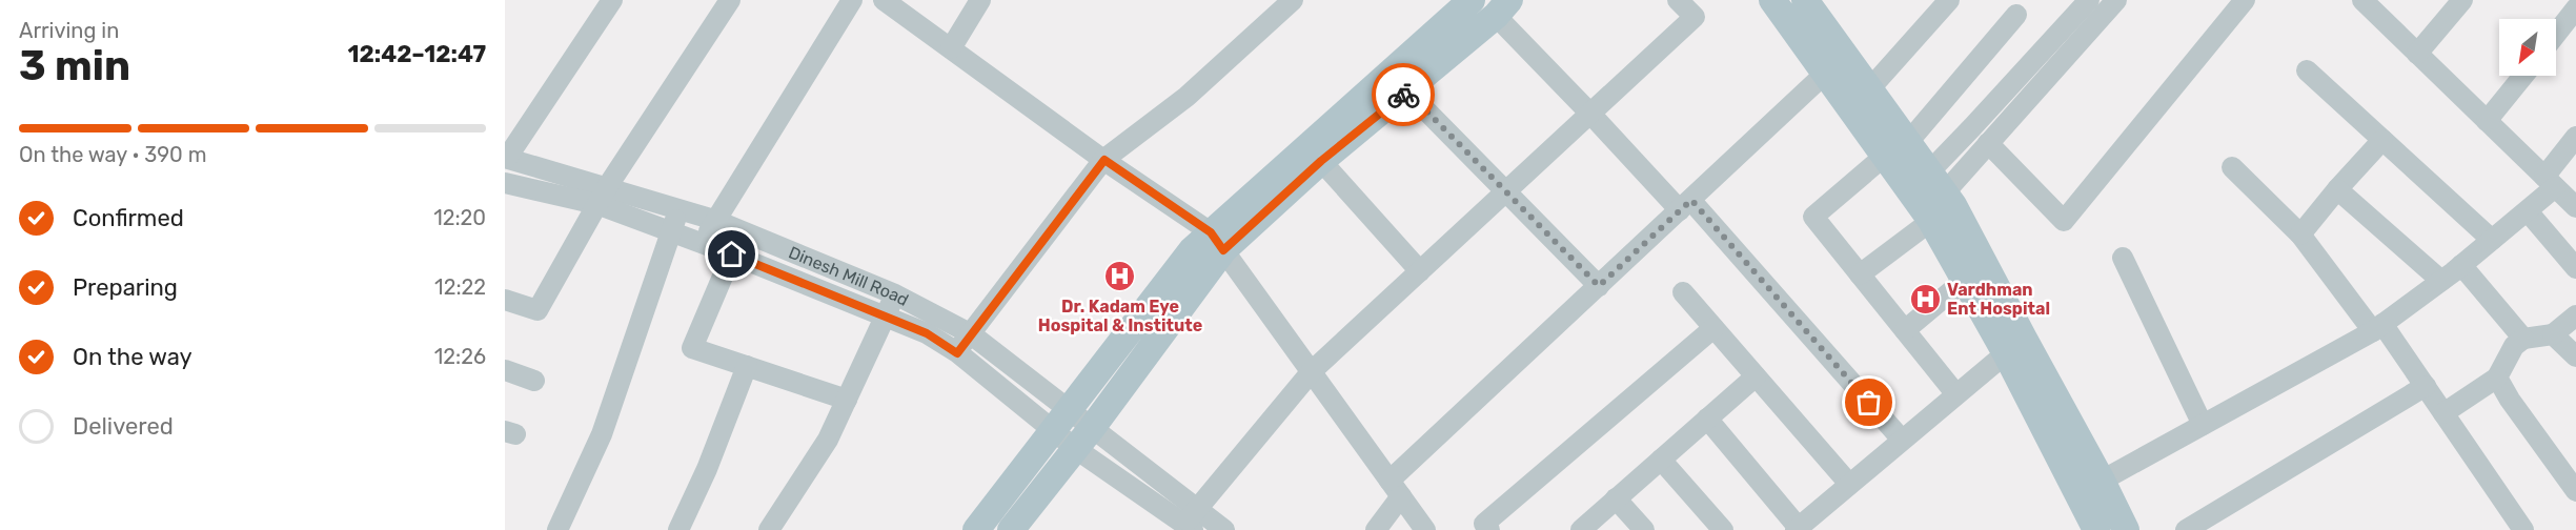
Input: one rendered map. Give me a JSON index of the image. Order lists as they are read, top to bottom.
{
  "streets": {
    "street": ["Dinesh Mill Road"]
  },
  "places": {
    "hospital": ["Dr. Kadam Eye Hospital & Institute", "Vardhman Ent Hospital"]
  },
  "north": "bottom left",
  "page": {
    "heading": ["3 min", "Arriving in", "12:42–12:47"],
    "bar": "On the way · 390 m",
    "list": [
      ["Confirmed", "12:20"],
      ["Preparing", "12:22"],
      ["On the way", "12:26"],
      "Delivered"
    ]
  }
}
